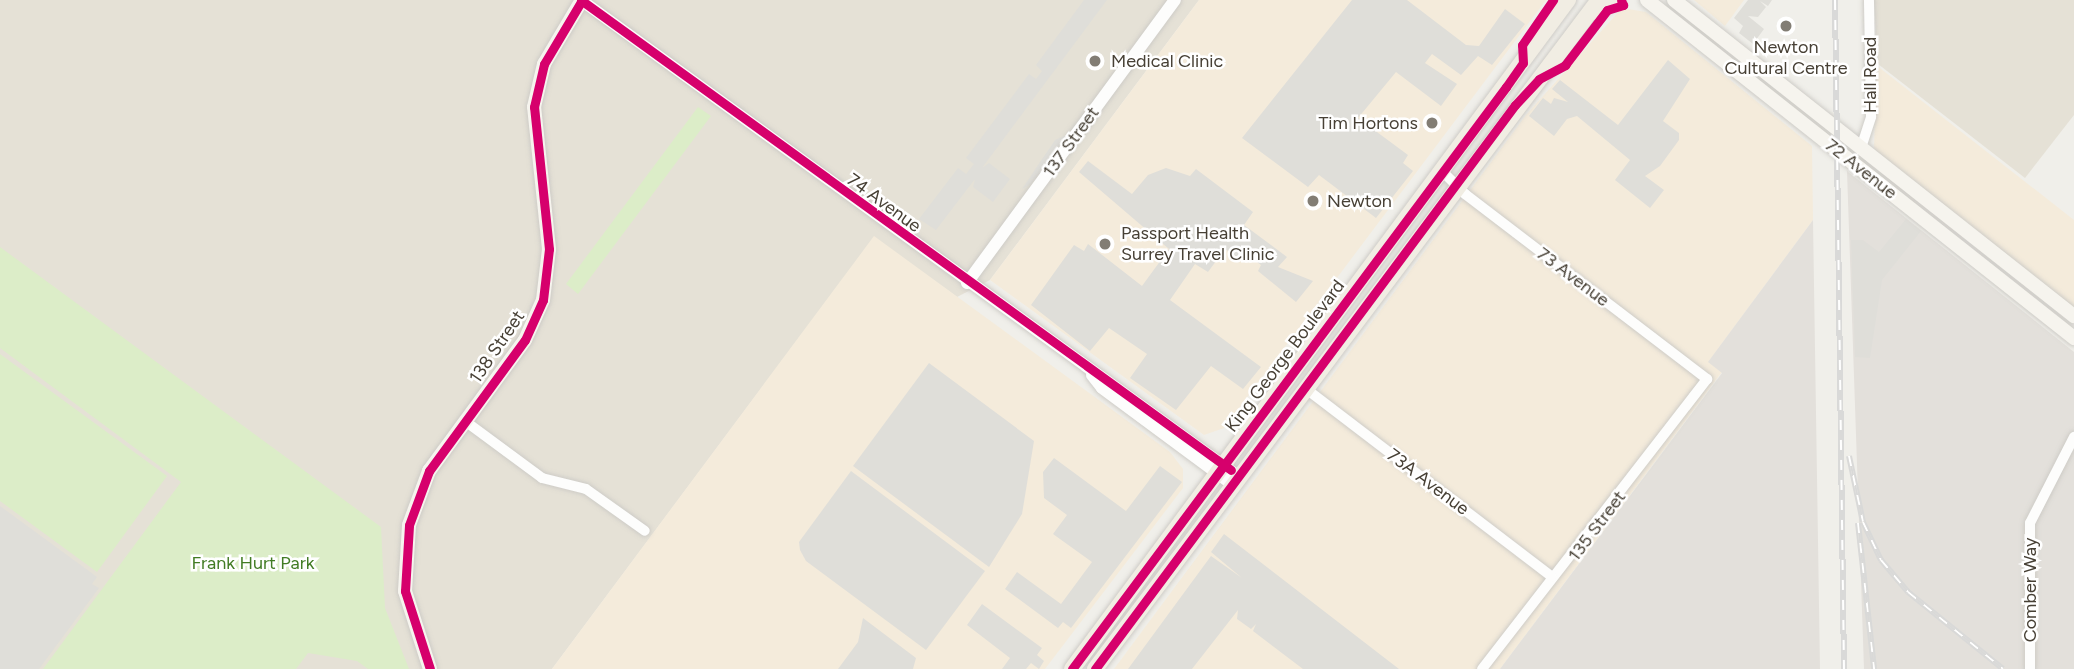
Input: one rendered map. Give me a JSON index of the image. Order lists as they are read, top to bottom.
{
  "streets": {
    "main road": ["72 Avenue", "138 Street", "King George Boulevard"],
    "street": [
      "Hall Road",
      "137 Street",
      "74 Avenue",
      "73 Avenue",
      "73A Avenue",
      "135 Street",
      "Comber Way"
    ]
  },
  "crossings": [
    ["Hall Road", "72 Avenue"],
    ["137 Street", "74 Avenue"],
    ["74 Avenue", "138 Street"],
    ["74 Avenue", "King George Boulevard"],
    ["73 Avenue", "King George Boulevard"],
    ["73 Avenue", "135 Street"],
    ["King George Boulevard", "73A Avenue"],
    ["73A Avenue", "135 Street"]
  ],
  "parks": ["Frank Hurt Park"],
  "places": [
    "Newton Cultural Centre",
    "Medical Clinic",
    "Tim Hortons",
    "Newton",
    "Passport Health Surrey Travel Clinic"
  ]
}
